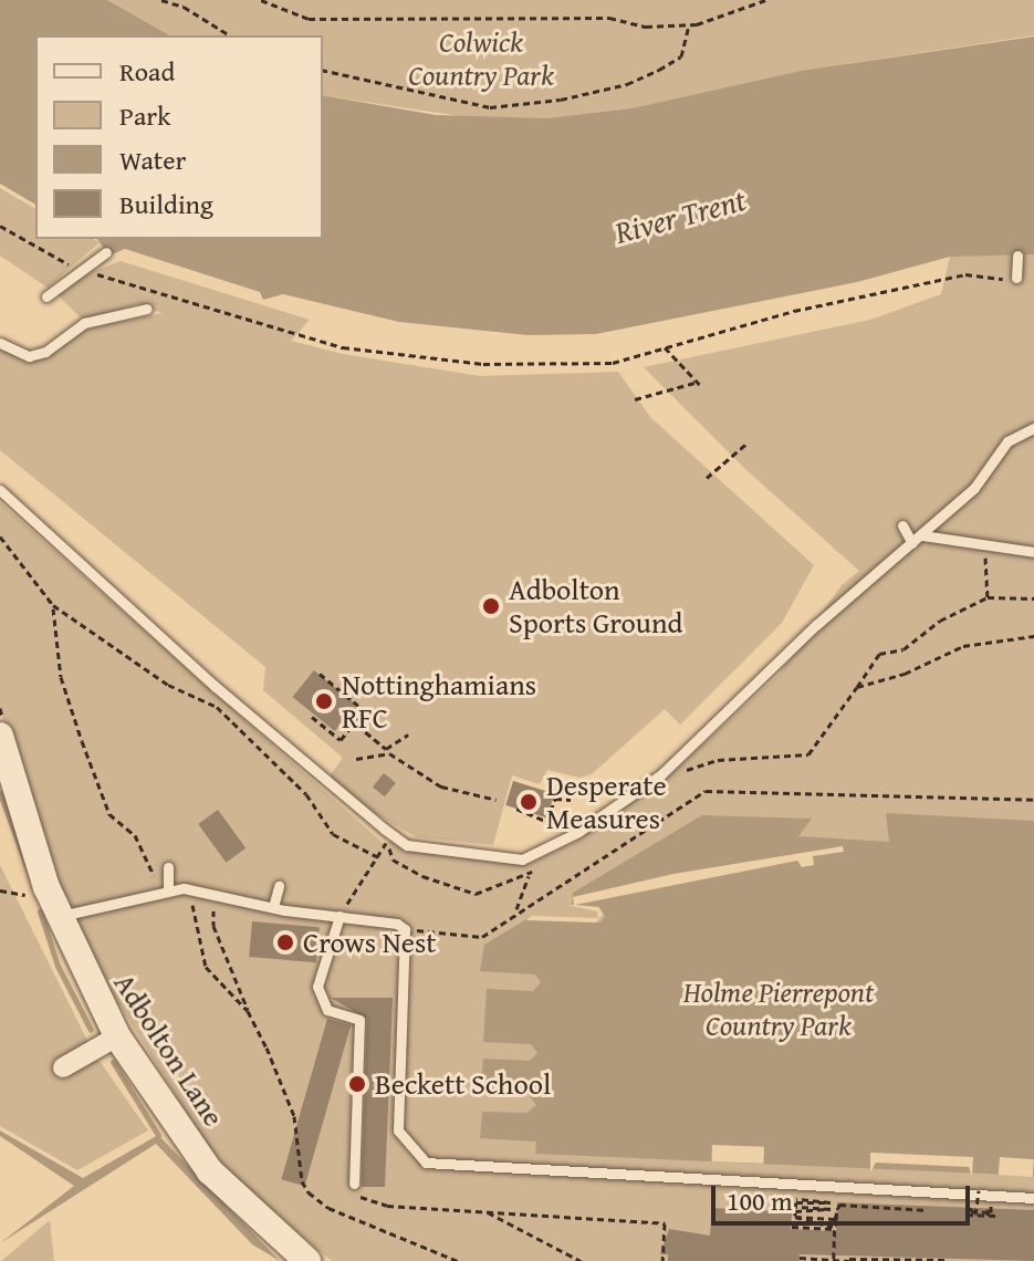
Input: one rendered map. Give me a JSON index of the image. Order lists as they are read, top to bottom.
{
  "streets": {
    "street": ["Adbolton Lane"]
  },
  "water": ["River Trent"],
  "parks": ["Colwick Country Park", "Holme Pierrepont Country Park"],
  "places": [
    "Adbolton Sports Ground",
    "Nottinghamians RFC",
    "Desperate Measures",
    "Crows Nest",
    "Beckett School"
  ],
  "legend": [
    "Road",
    "Park",
    "Water",
    "Building"
  ],
  "scale_bar": "100 m"
}
